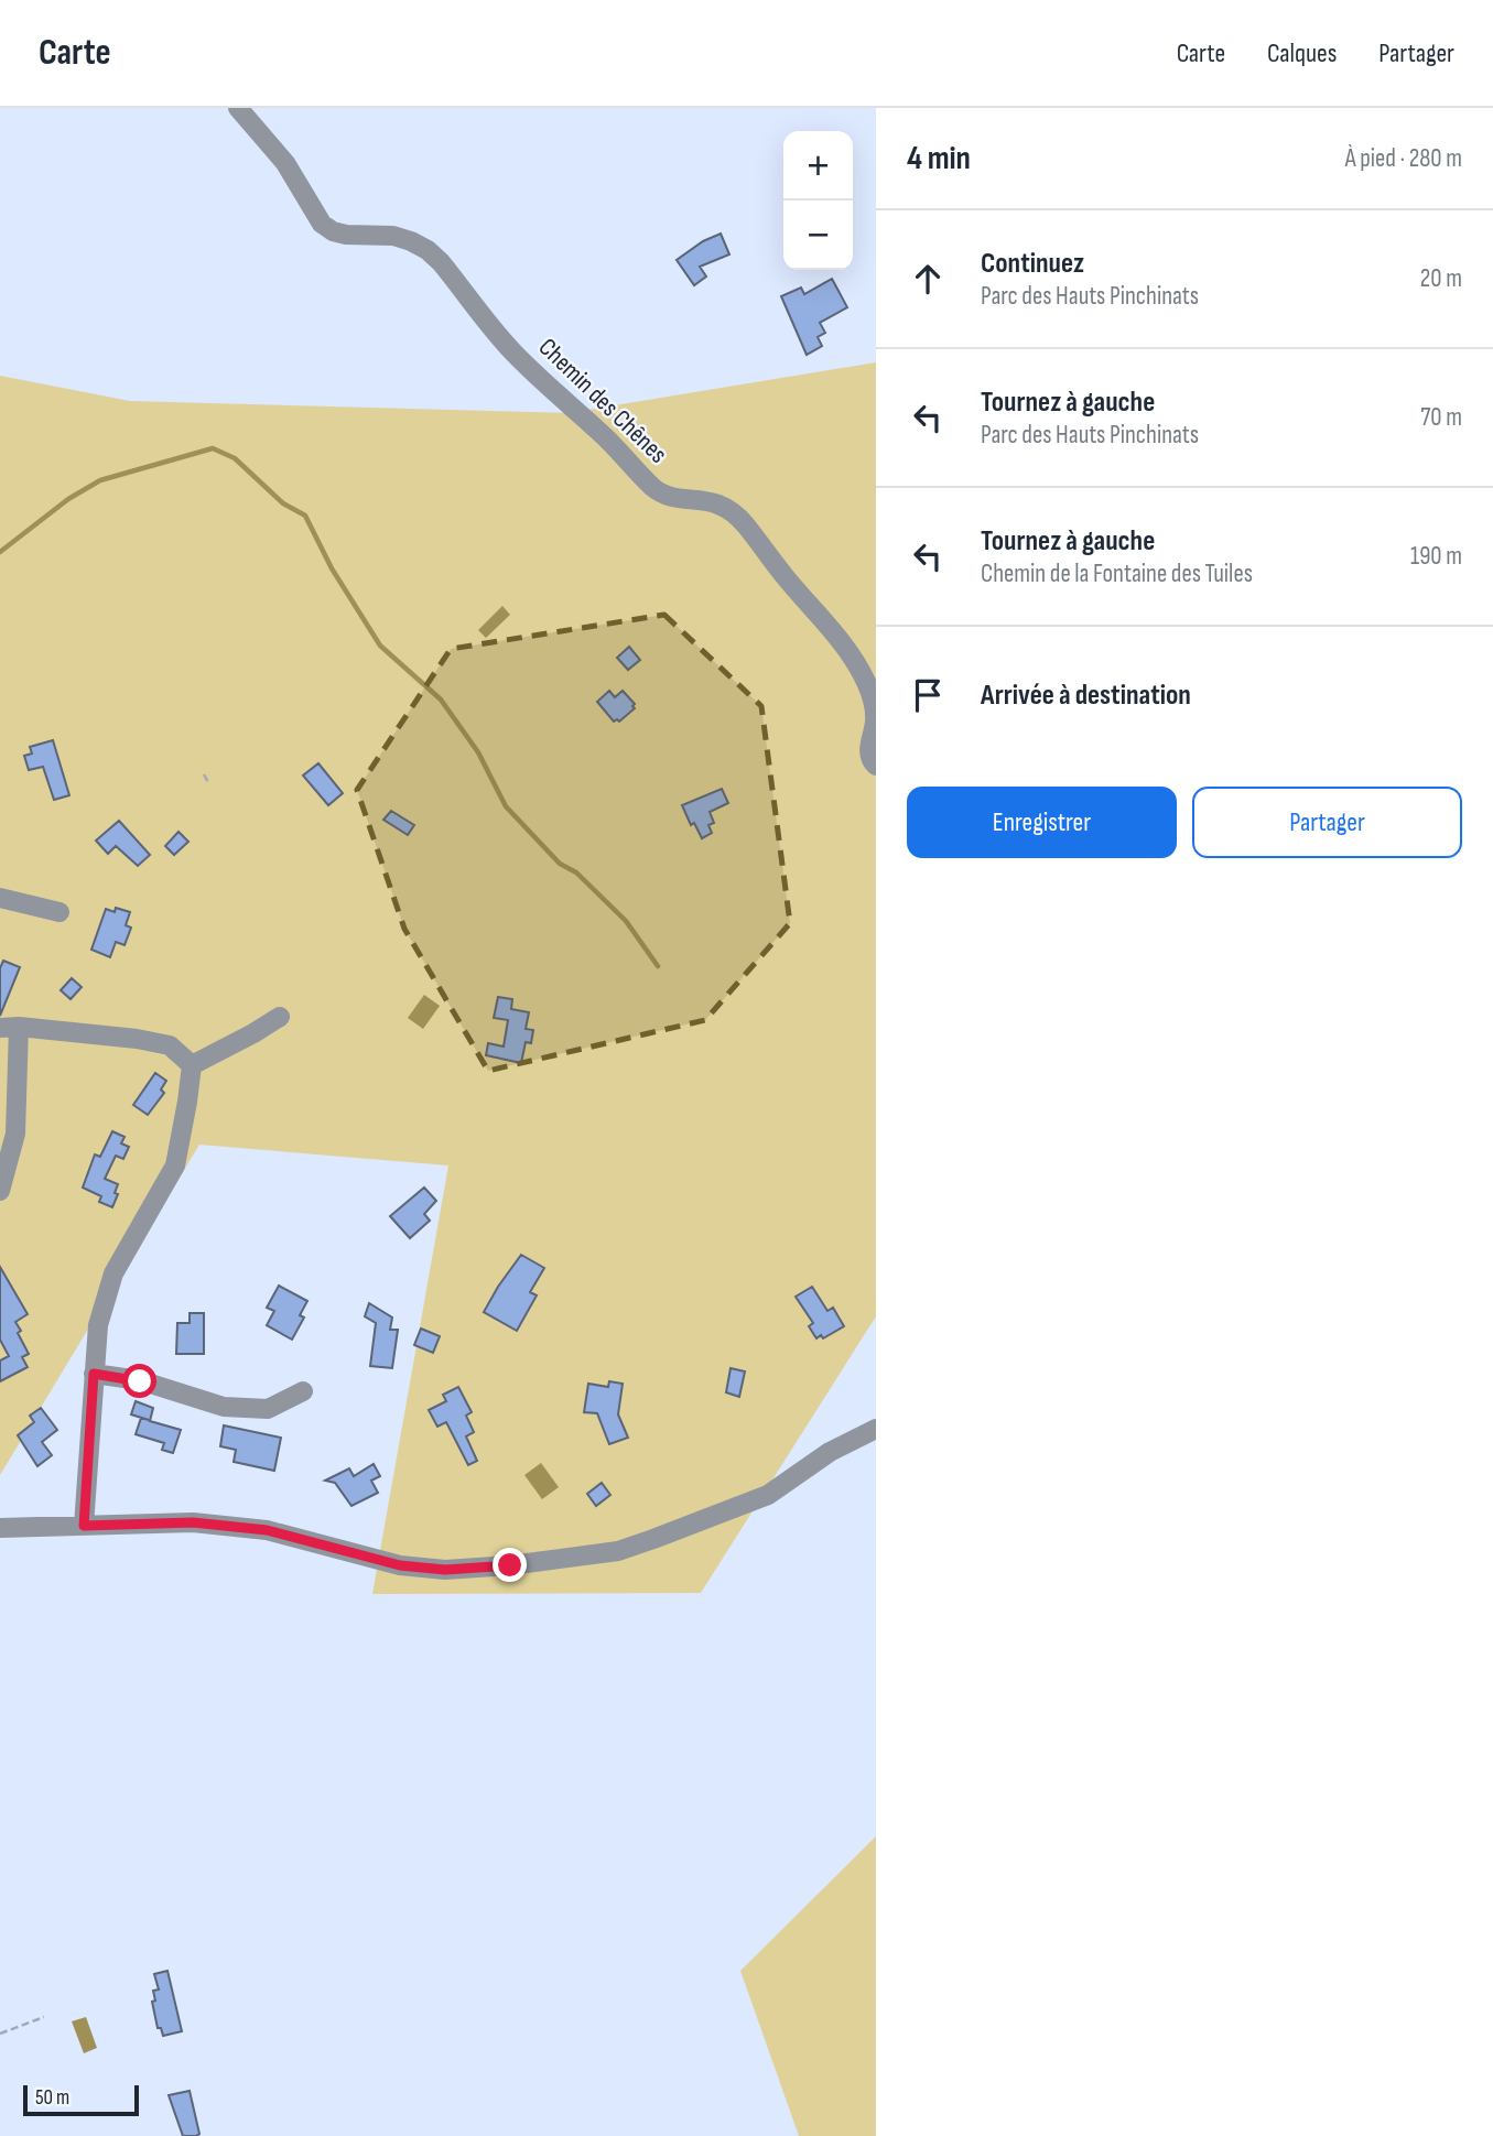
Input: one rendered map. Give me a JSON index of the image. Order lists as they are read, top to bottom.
{
  "streets": {
    "street": ["Chemin des Chênes"]
  },
  "scale_bar": "50 m",
  "page": {
    "header": "Carte",
    "nav": ["Carte", "Calques", "Partager"],
    "heading": ["4 min", "À pied · 280 m"],
    "map_buttons": ["+", "−"],
    "list": [
      ["Continuez", "Parc des Hauts Pinchinats", "20 m"],
      ["Tournez à gauche", "Parc des Hauts Pinchinats", "70 m"],
      ["Tournez à gauche", "Chemin de la Fontaine des Tuiles", "190 m"],
      "Arrivée à destination"
    ],
    "buttons": ["Enregistrer", "Partager"],
    "scale": "50 m"
  }
}
